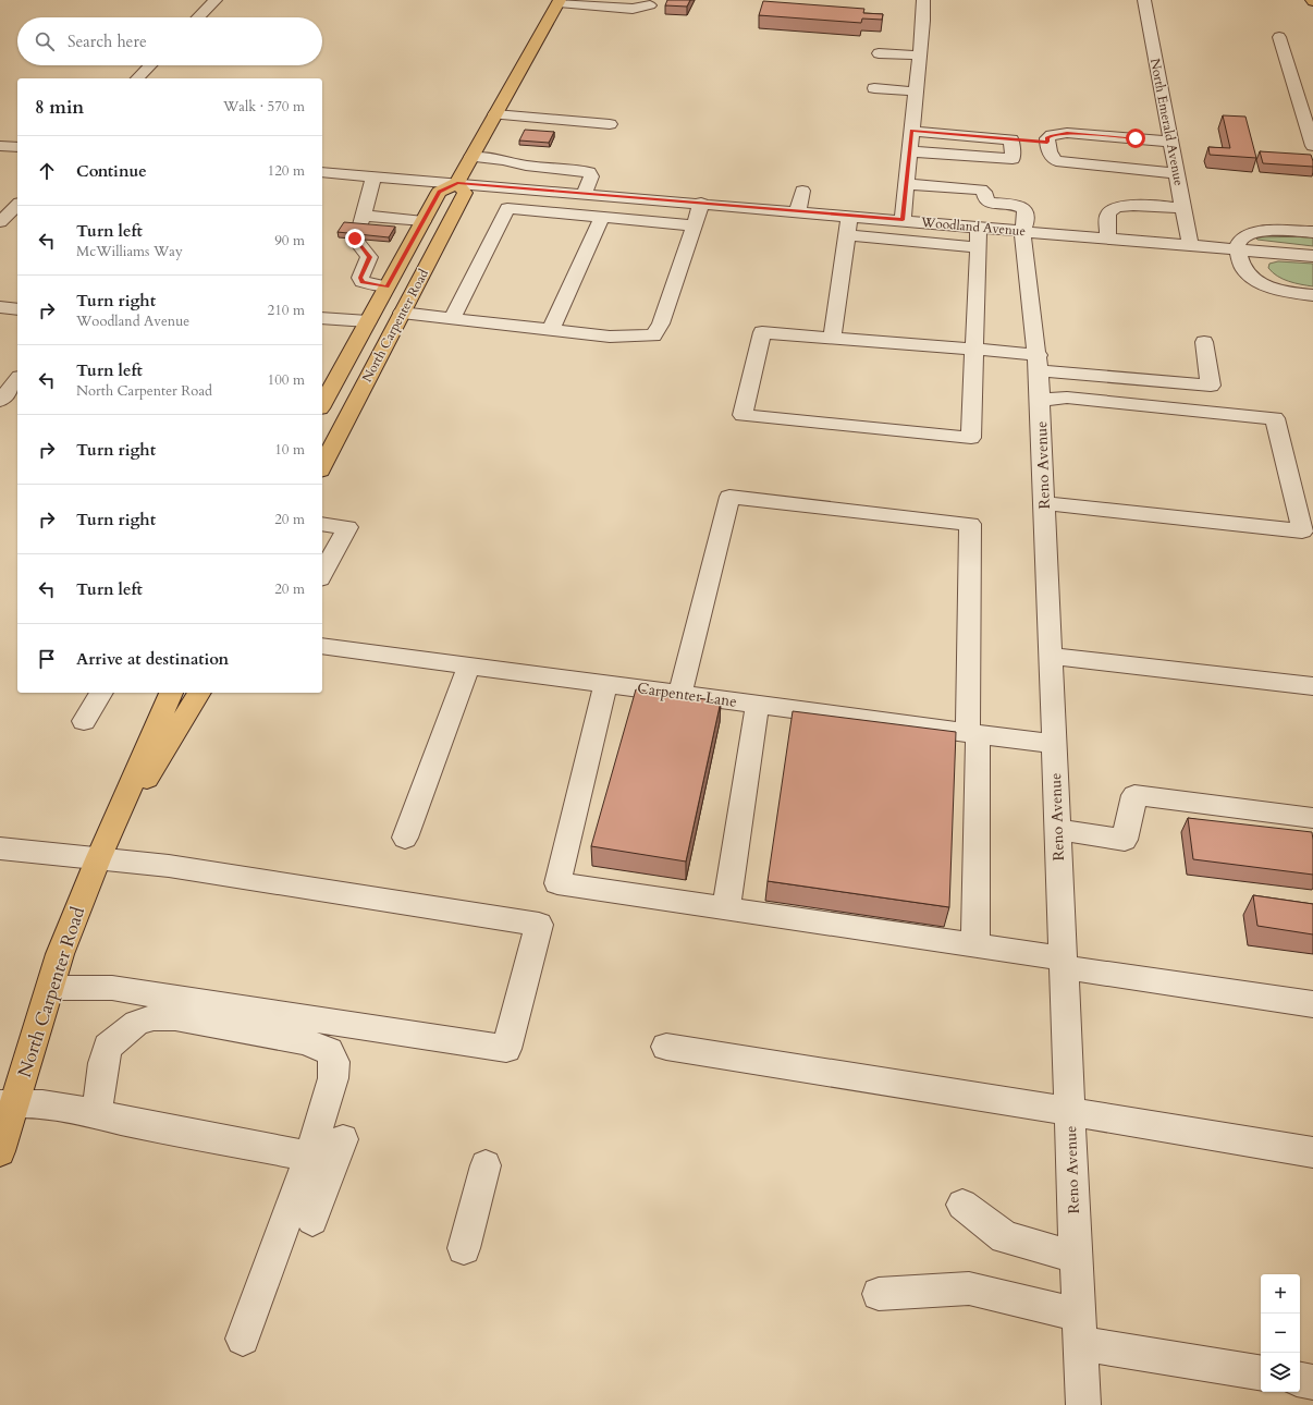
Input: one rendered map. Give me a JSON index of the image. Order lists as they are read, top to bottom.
{
  "streets": {
    "main road": ["North Carpenter Road"],
    "street": [
      "North Emerald Avenue",
      "Woodland Avenue",
      "Reno Avenue",
      "Carpenter Lane"
    ]
  },
  "crossings": [
    ["North Emerald Avenue", "Woodland Avenue"],
    ["Woodland Avenue", "North Carpenter Road"],
    ["Woodland Avenue", "Reno Avenue"],
    ["Reno Avenue", "Carpenter Lane"]
  ],
  "page": {
    "search": "Search here",
    "heading": ["8 min", "Walk · 570 m"],
    "list": [
      ["Continue", "120 m"],
      ["Turn left", "McWilliams Way", "90 m"],
      ["Turn right", "Woodland Avenue", "210 m"],
      ["Turn left", "North Carpenter Road", "100 m"],
      ["Turn right", "10 m"],
      ["Turn right", "20 m"],
      ["Turn left", "20 m"],
      "Arrive at destination"
    ],
    "map_buttons": ["+", "−"]
  }
}
